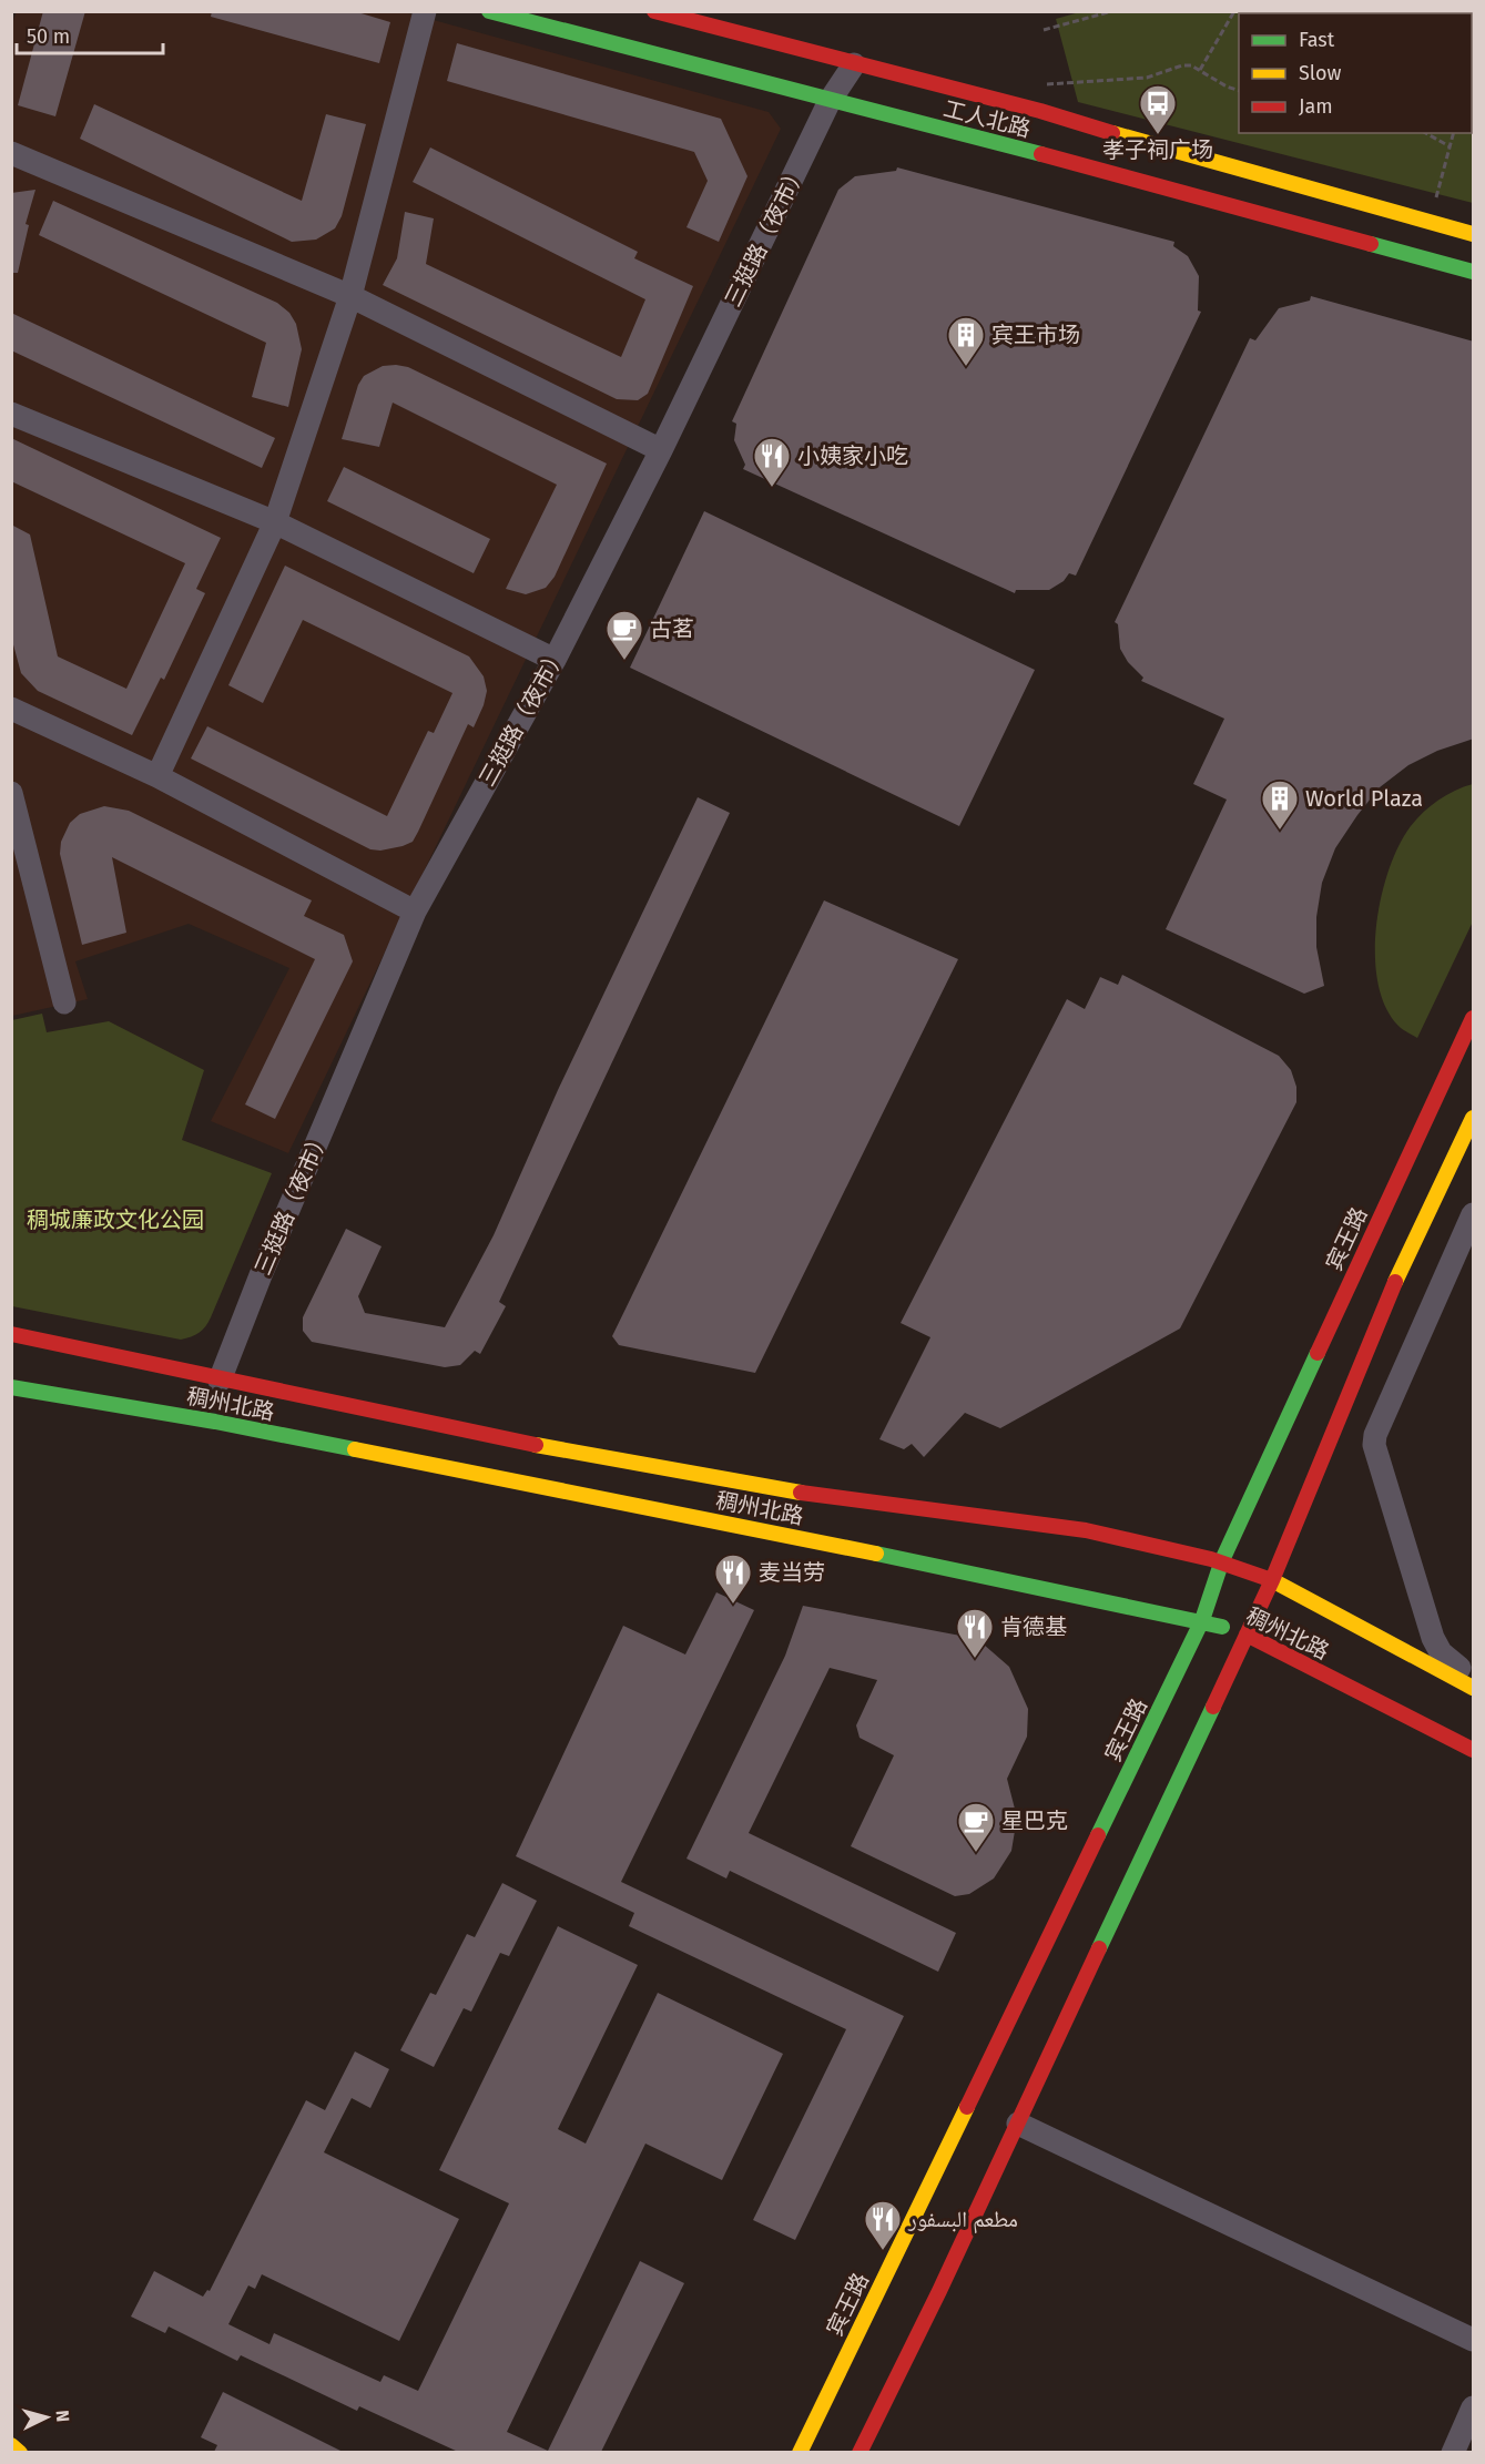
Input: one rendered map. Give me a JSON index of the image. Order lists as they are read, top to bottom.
{
  "streets": {
    "main road": ["工人北路", "宾王路", "稠州北路"],
    "street": ["三挺路（夜市）"]
  },
  "crossings": [
    ["工人北路", "三挺路（夜市）"],
    ["三挺路（夜市）", "稠州北路"],
    ["宾王路", "稠州北路"]
  ],
  "parks": ["稠城廉政文化公园"],
  "places": {
    "bus stop": ["孝子祠广场"],
    "building": ["宾王市场", "World Plaza"],
    "restaurant": [
      "小姨家小吃",
      "麦当劳",
      "肯德基",
      "مطعم البسفور"
    ],
    "cafe": ["古茗", "星巴克"]
  },
  "legend": ["Fast", "Slow", "Jam"],
  "scale_bar": "50 m",
  "north": "right"
}
